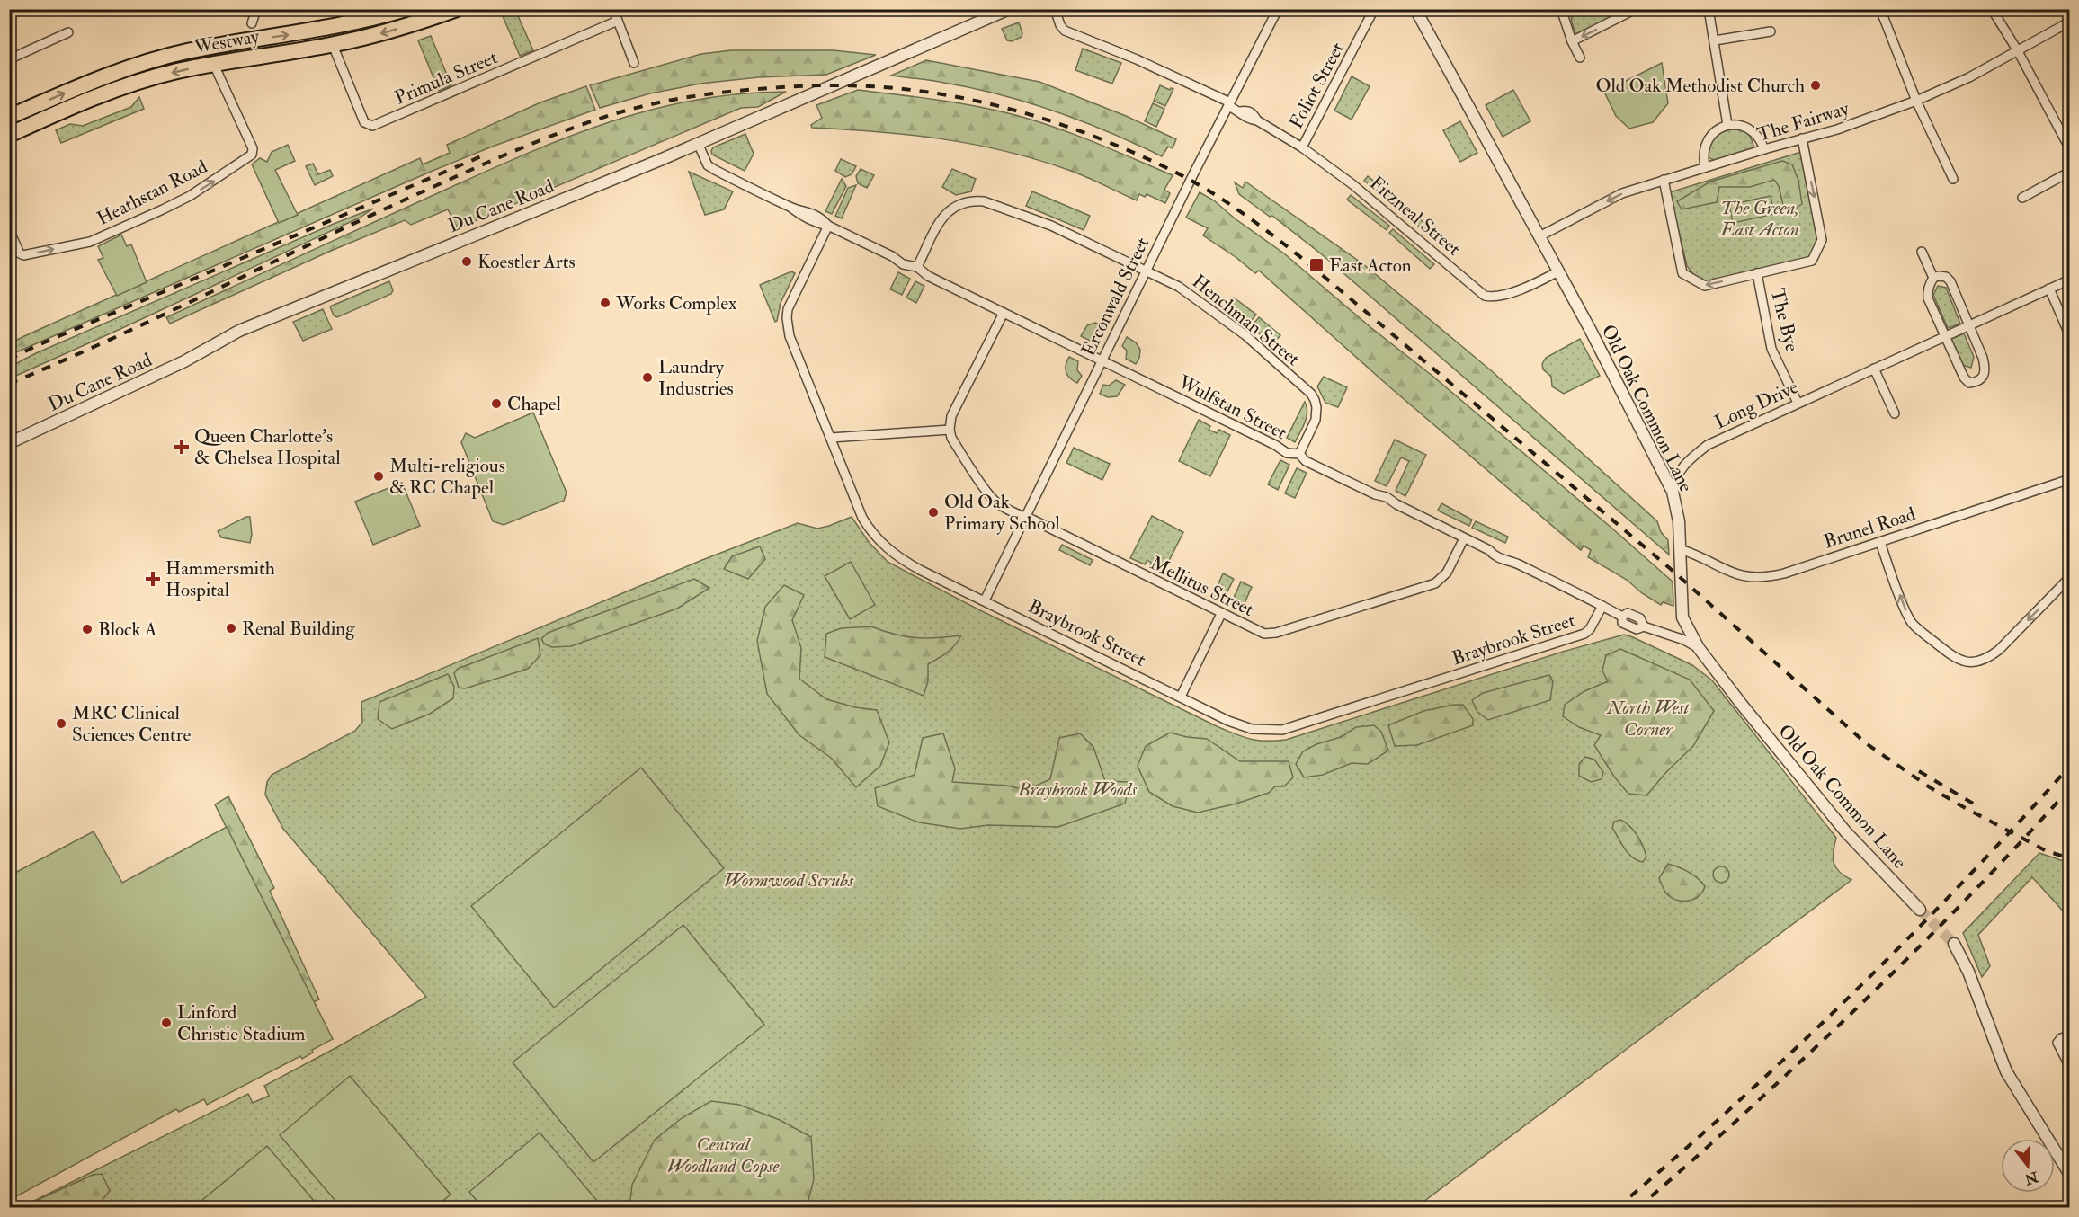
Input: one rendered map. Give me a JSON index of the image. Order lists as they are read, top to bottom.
{
  "streets": {
    "highway": ["Westway"],
    "street": [
      "Primula Street",
      "Foliot Street",
      "The Fairway",
      "Heathstan Road",
      "Du Cane Road",
      "Fitzneal Street",
      "Erconwald Street",
      "Henchman Street",
      "The Bye",
      "Long Drive",
      "Wulfstan Street",
      "Old Oak Common Lane",
      "Brunel Road",
      "Mellitus Street",
      "Braybrook Street"
    ]
  },
  "crossings": [
    ["Westway", "Primula Street"],
    ["Westway", "Heathstan Road"],
    ["Foliot Street", "Fitzneal Street"],
    ["The Fairway", "Old Oak Common Lane"],
    ["Du Cane Road", "Wulfstan Street"],
    ["Fitzneal Street", "Erconwald Street"],
    ["Fitzneal Street", "Old Oak Common Lane"],
    ["Erconwald Street", "Henchman Street"],
    ["Erconwald Street", "Wulfstan Street"],
    ["Erconwald Street", "Mellitus Street"],
    ["Erconwald Street", "Braybrook Street"],
    ["Henchman Street", "Wulfstan Street"],
    ["The Bye", "Long Drive"],
    ["Long Drive", "Old Oak Common Lane"],
    ["Wulfstan Street", "Old Oak Common Lane"],
    ["Wulfstan Street", "Mellitus Street"],
    ["Wulfstan Street", "Braybrook Street"],
    ["Old Oak Common Lane", "Brunel Road"]
  ],
  "parks": [
    "The Green, East Acton",
    "North West Corner",
    "Braybrook Woods",
    "Wormwood Scrubs",
    "Central Woodland Copse"
  ],
  "places": {
    "other": [
      "Old Oak Methodist Church",
      "Koestler Arts",
      "Works Complex",
      "Laundry Industries",
      "Chapel",
      "Multi-religious & RC Chapel",
      "Old Oak Primary School",
      "Renal Building",
      "Block A",
      "MRC Clinical Sciences Centre",
      "Linford Christie Stadium"
    ],
    "transit": ["East Acton"],
    "health": ["Queen Charlotte's & Chelsea Hospital", "Hammersmith Hospital"]
  },
  "north": "bottom"
}
